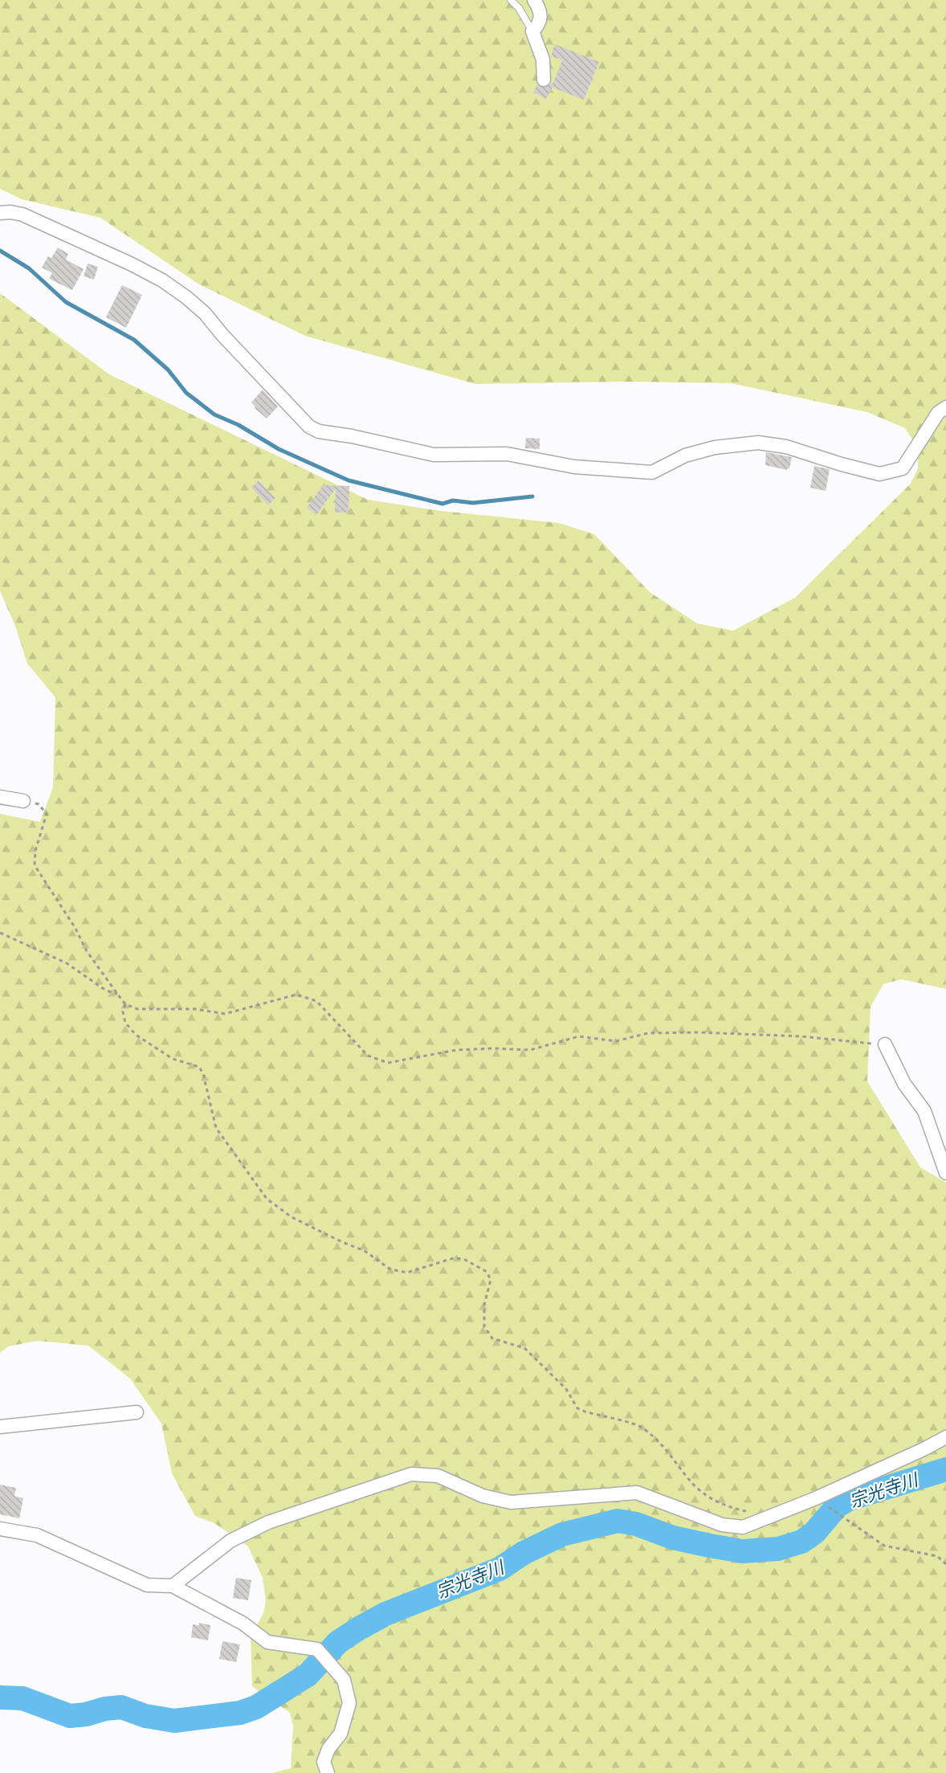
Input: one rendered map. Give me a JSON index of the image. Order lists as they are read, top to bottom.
{
  "water": ["宗光寺川"]
}
